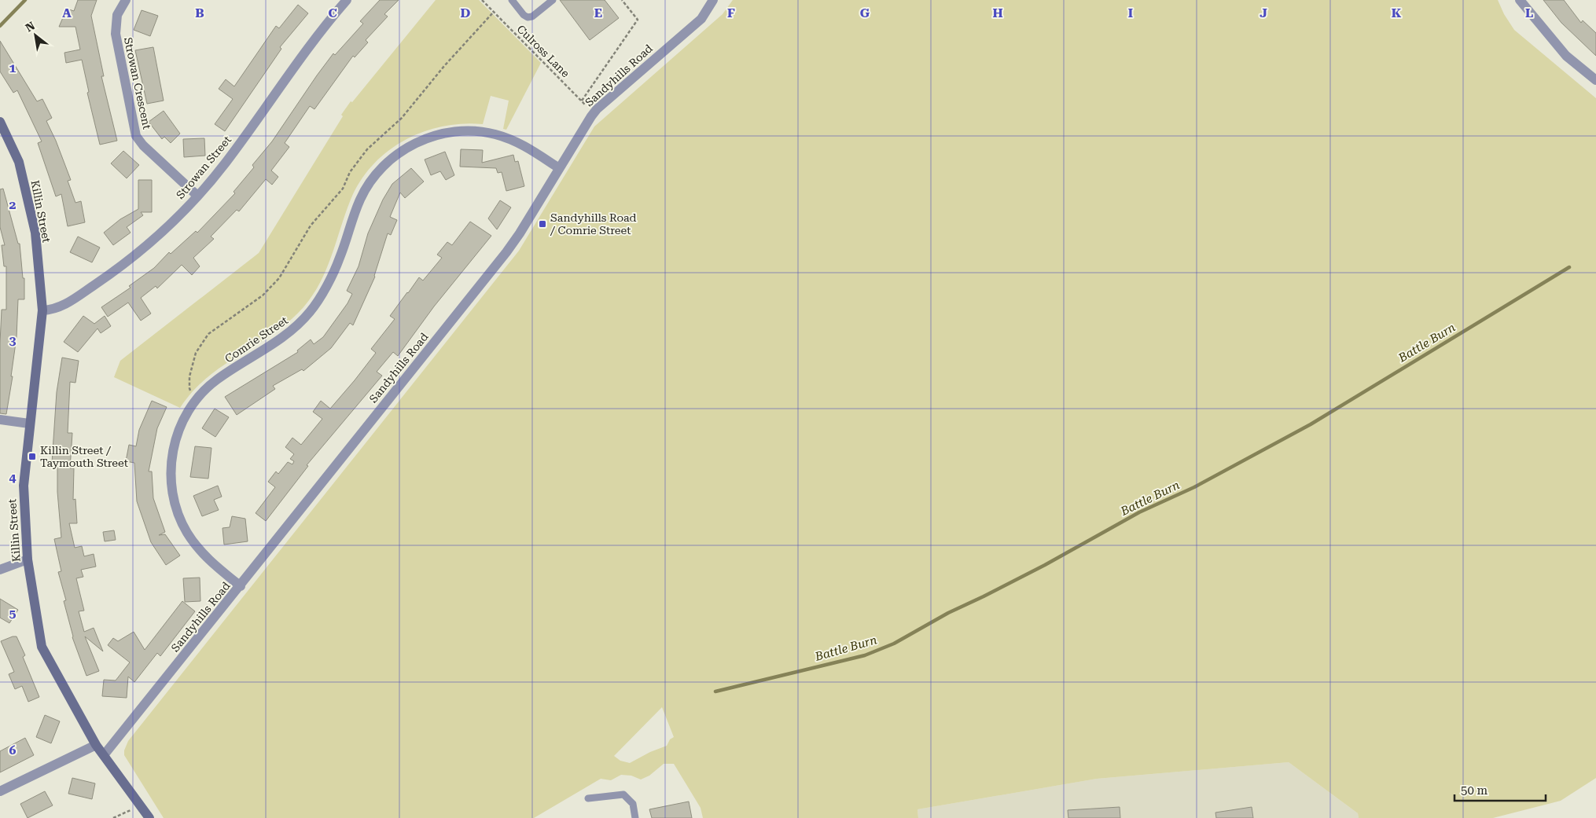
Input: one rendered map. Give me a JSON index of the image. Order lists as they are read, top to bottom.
{
  "streets": {
    "main road": ["Killin Street"],
    "street": [
      "Sandyhills Road",
      "Strowan Crescent",
      "Strowan Street",
      "Comrie Street"
    ],
    "path": ["Culross Lane"]
  },
  "crossings": [
    ["Culross Lane", "Sandyhills Road"],
    ["Sandyhills Road", "Killin Street"],
    ["Sandyhills Road", "Comrie Street"],
    ["Strowan Crescent", "Strowan Street"],
    ["Strowan Street", "Killin Street"]
  ],
  "water": ["Battle Burn"],
  "places": {
    "transit": ["Sandyhills Road / Comrie Street", "Killin Street / Taymouth Street"]
  },
  "scale_bar": "50 m",
  "north": "top left",
  "grid": {
    "columns": [
      "A",
      "B",
      "C",
      "D",
      "E",
      "F",
      "G",
      "H",
      "I",
      "J",
      "K",
      "L"
    ],
    "rows": [
      "1",
      "2",
      "3",
      "4",
      "5",
      "6"
    ]
  }
}
